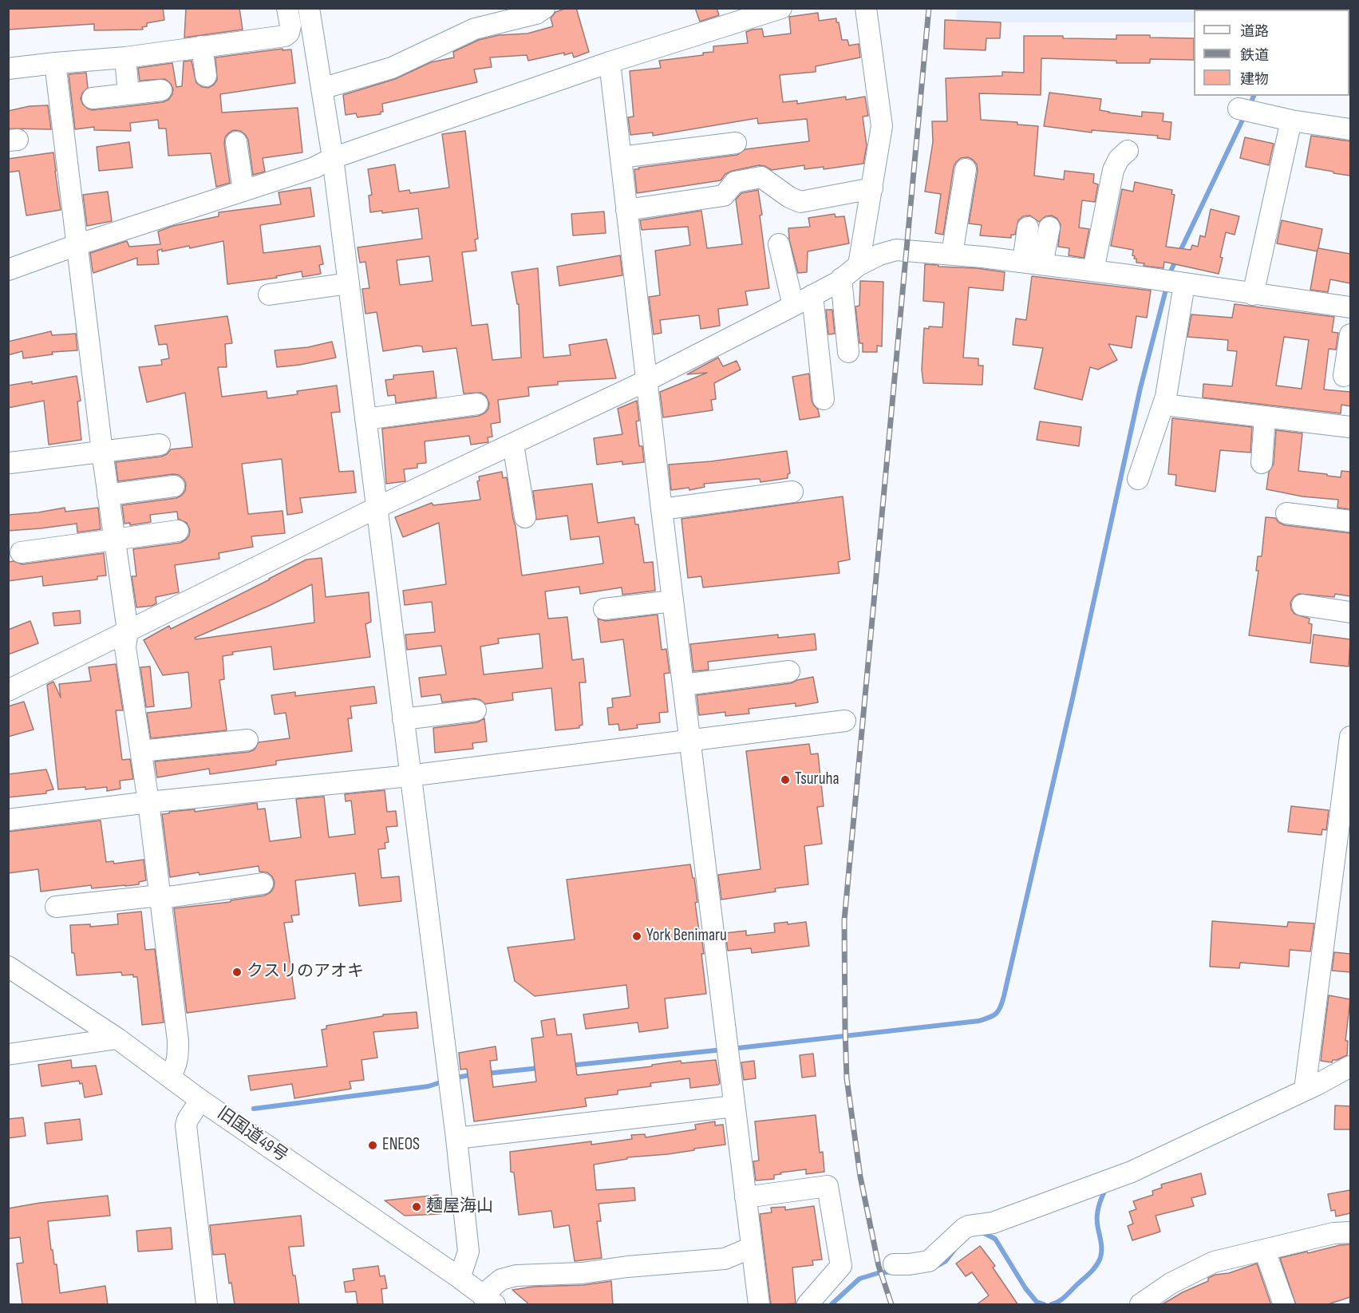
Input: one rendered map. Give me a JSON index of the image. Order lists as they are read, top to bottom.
{
  "streets": {
    "street": ["旧国道49号"]
  },
  "places": [
    "Tsuruha",
    "York Benimaru",
    "クスリのアオキ",
    "ENEOS",
    "麺屋海山"
  ],
  "legend": ["道路", "鉄道", "建物"]
}
